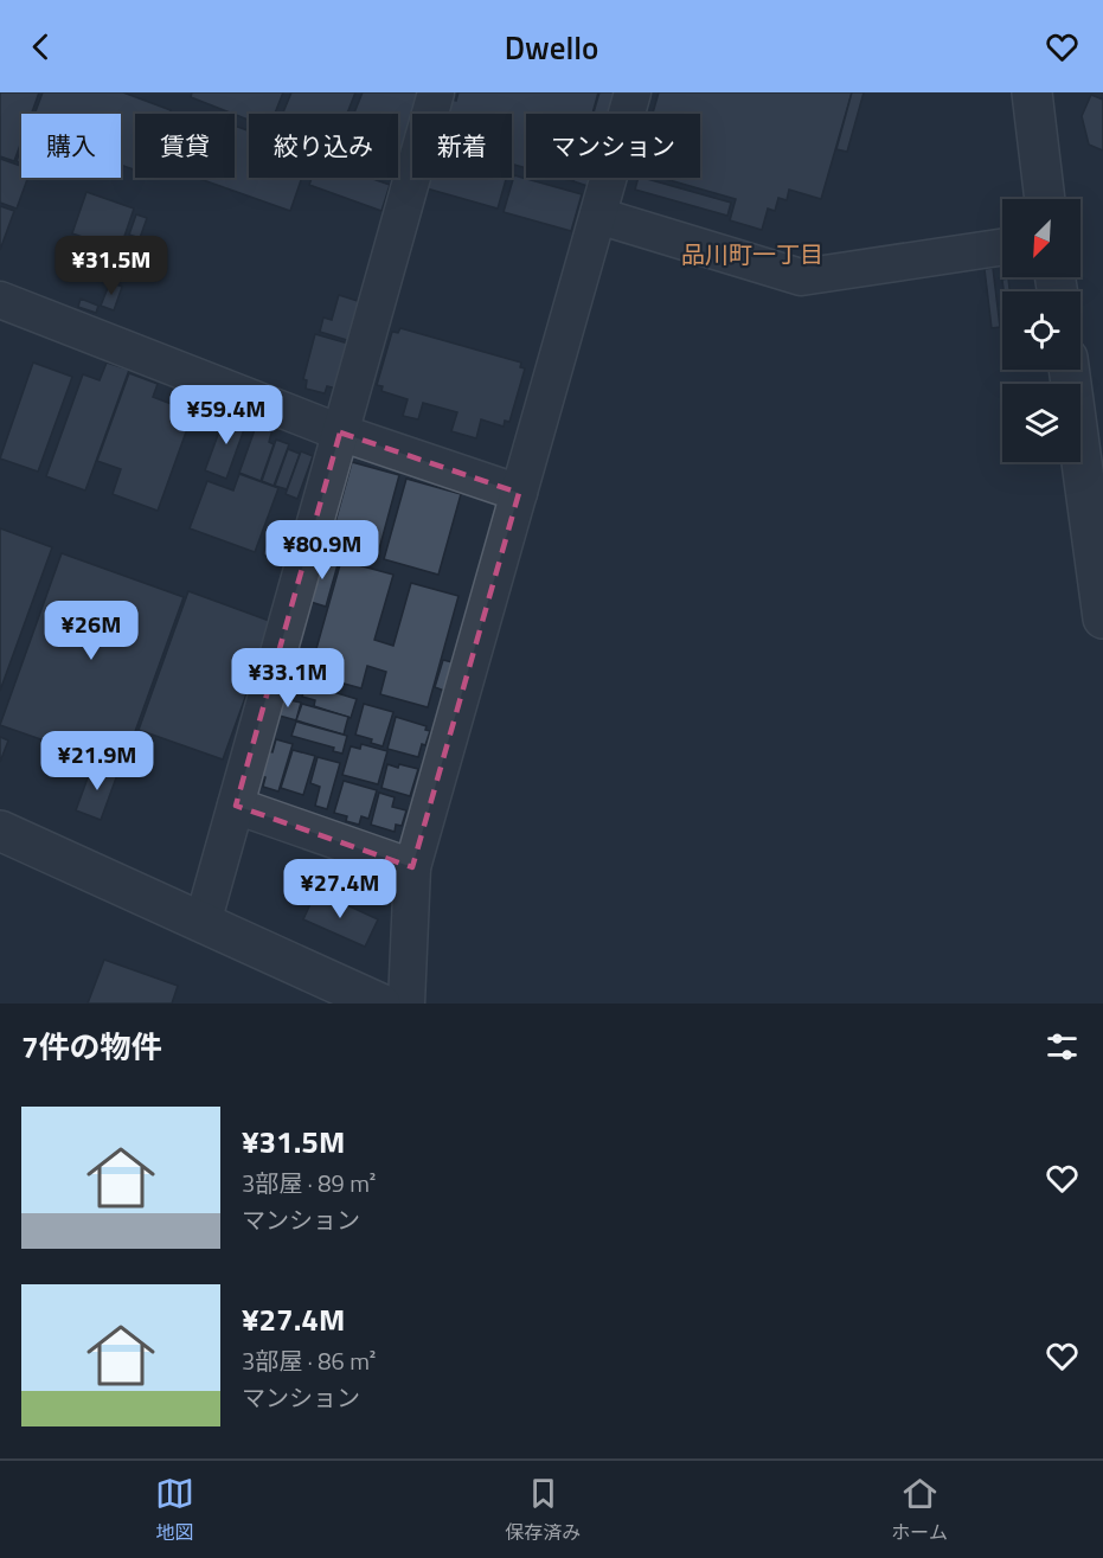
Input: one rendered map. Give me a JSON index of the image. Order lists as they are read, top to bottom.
{
  "districts": ["品川町一丁目"],
  "north": "bottom left",
  "page": {
    "header": "Dwello",
    "chip": [
      "購入",
      "賃貸",
      "絞り込み",
      "新着",
      "マンション"
    ],
    "price": [
      "¥31.5M",
      "¥59.4M",
      "¥80.9M",
      "¥26M",
      "¥33.1M",
      "¥21.9M",
      "¥27.4M"
    ],
    "heading": "7件の物件",
    "list": [
      {
        "name": "¥31.5M",
        "note": "3部屋 · 89 m² · マンション"
      },
      {
        "name": "¥27.4M",
        "note": "3部屋 · 86 m² · マンション"
      }
    ],
    "tabs": ["地図", "保存済み", "ホーム"]
  }
}
